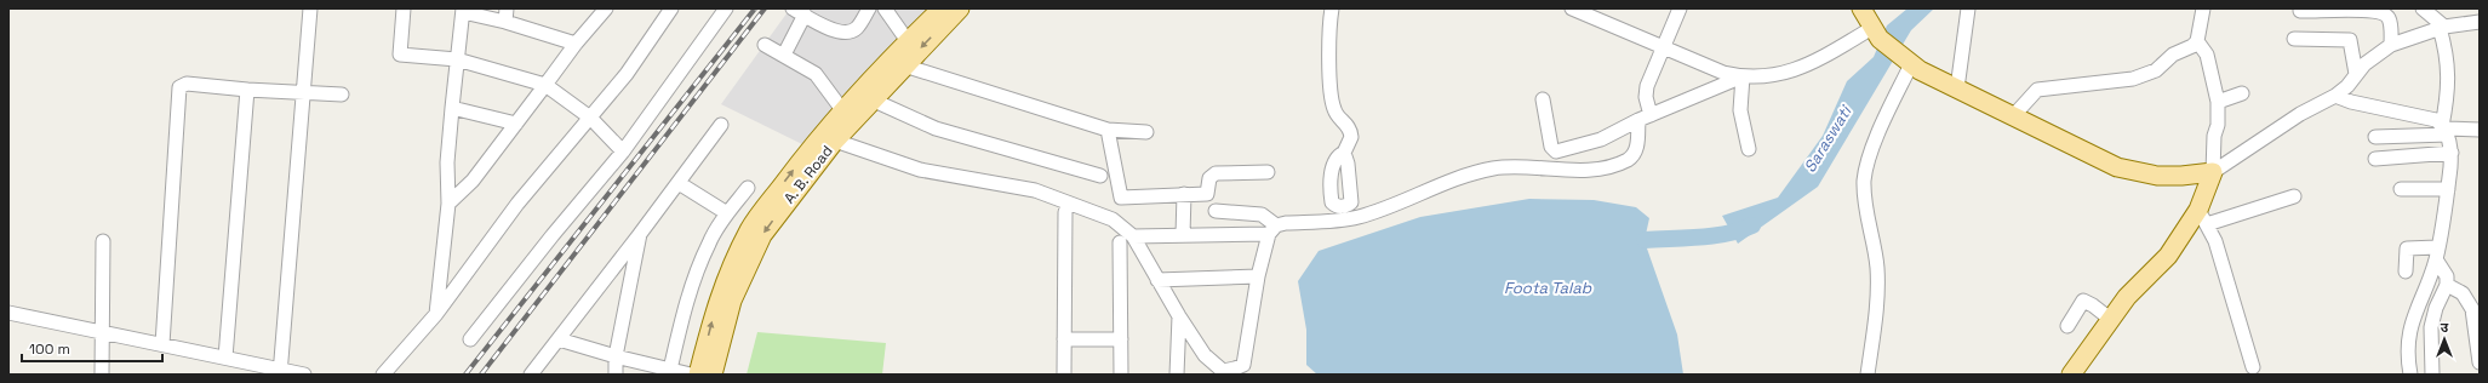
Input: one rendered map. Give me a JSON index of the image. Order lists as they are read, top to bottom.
{
  "streets": {
    "main road": ["A. B. Road"]
  },
  "water": ["Saraswati", "Foota Talab"],
  "scale_bar": "100 m",
  "north": "top"
}
